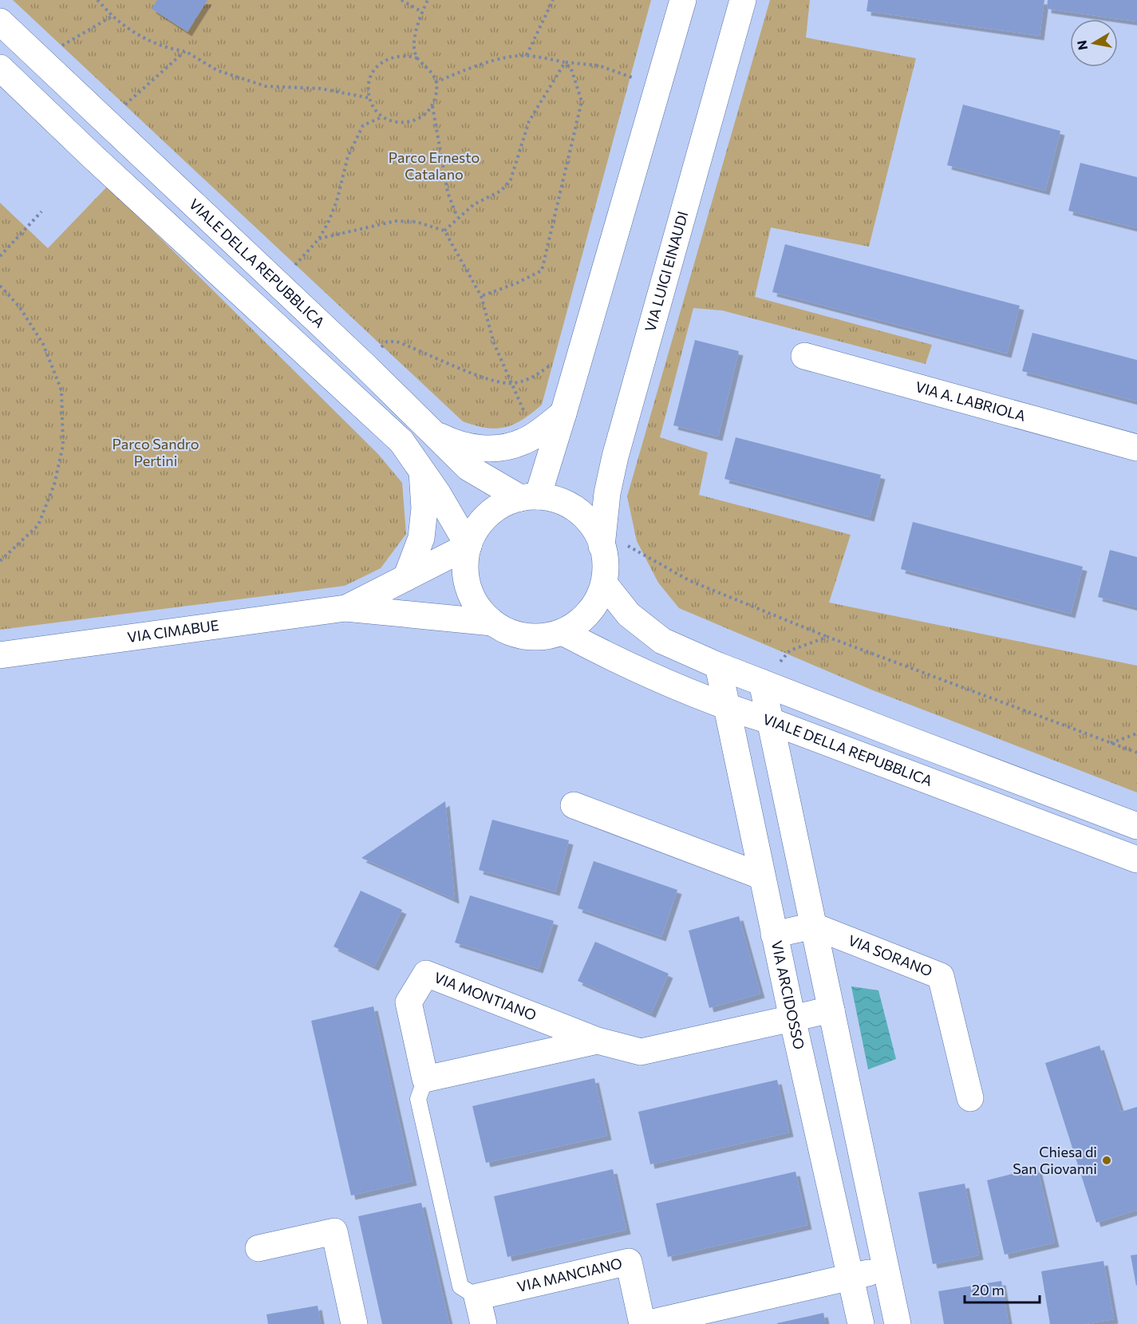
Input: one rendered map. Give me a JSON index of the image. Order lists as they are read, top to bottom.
{
  "streets": {
    "street": [
      "VIALE DELLA REPUBBLICA",
      "VIA LUIGI EINAUDI",
      "VIA A. LABRIOLA",
      "VIA CIMABUE",
      "VIA SORANO",
      "VIA ARCIDOSSO",
      "VIA MONTIANO",
      "VIA MANCIANO"
    ]
  },
  "crossings": [
    ["VIALE DELLA REPUBBLICA", "VIA LUIGI EINAUDI"],
    ["VIALE DELLA REPUBBLICA", "VIA CIMABUE"],
    ["VIALE DELLA REPUBBLICA", "VIA ARCIDOSSO"],
    ["VIA LUIGI EINAUDI", "VIA CIMABUE"],
    ["VIA ARCIDOSSO", "VIA MONTIANO"],
    ["VIA ARCIDOSSO", "VIA MANCIANO"]
  ],
  "parks": ["Parco Ernesto Catalano", "Parco Sandro Pertini"],
  "places": ["Chiesa di San Giovanni"],
  "scale_bar": "20 m",
  "north": "left"
}
